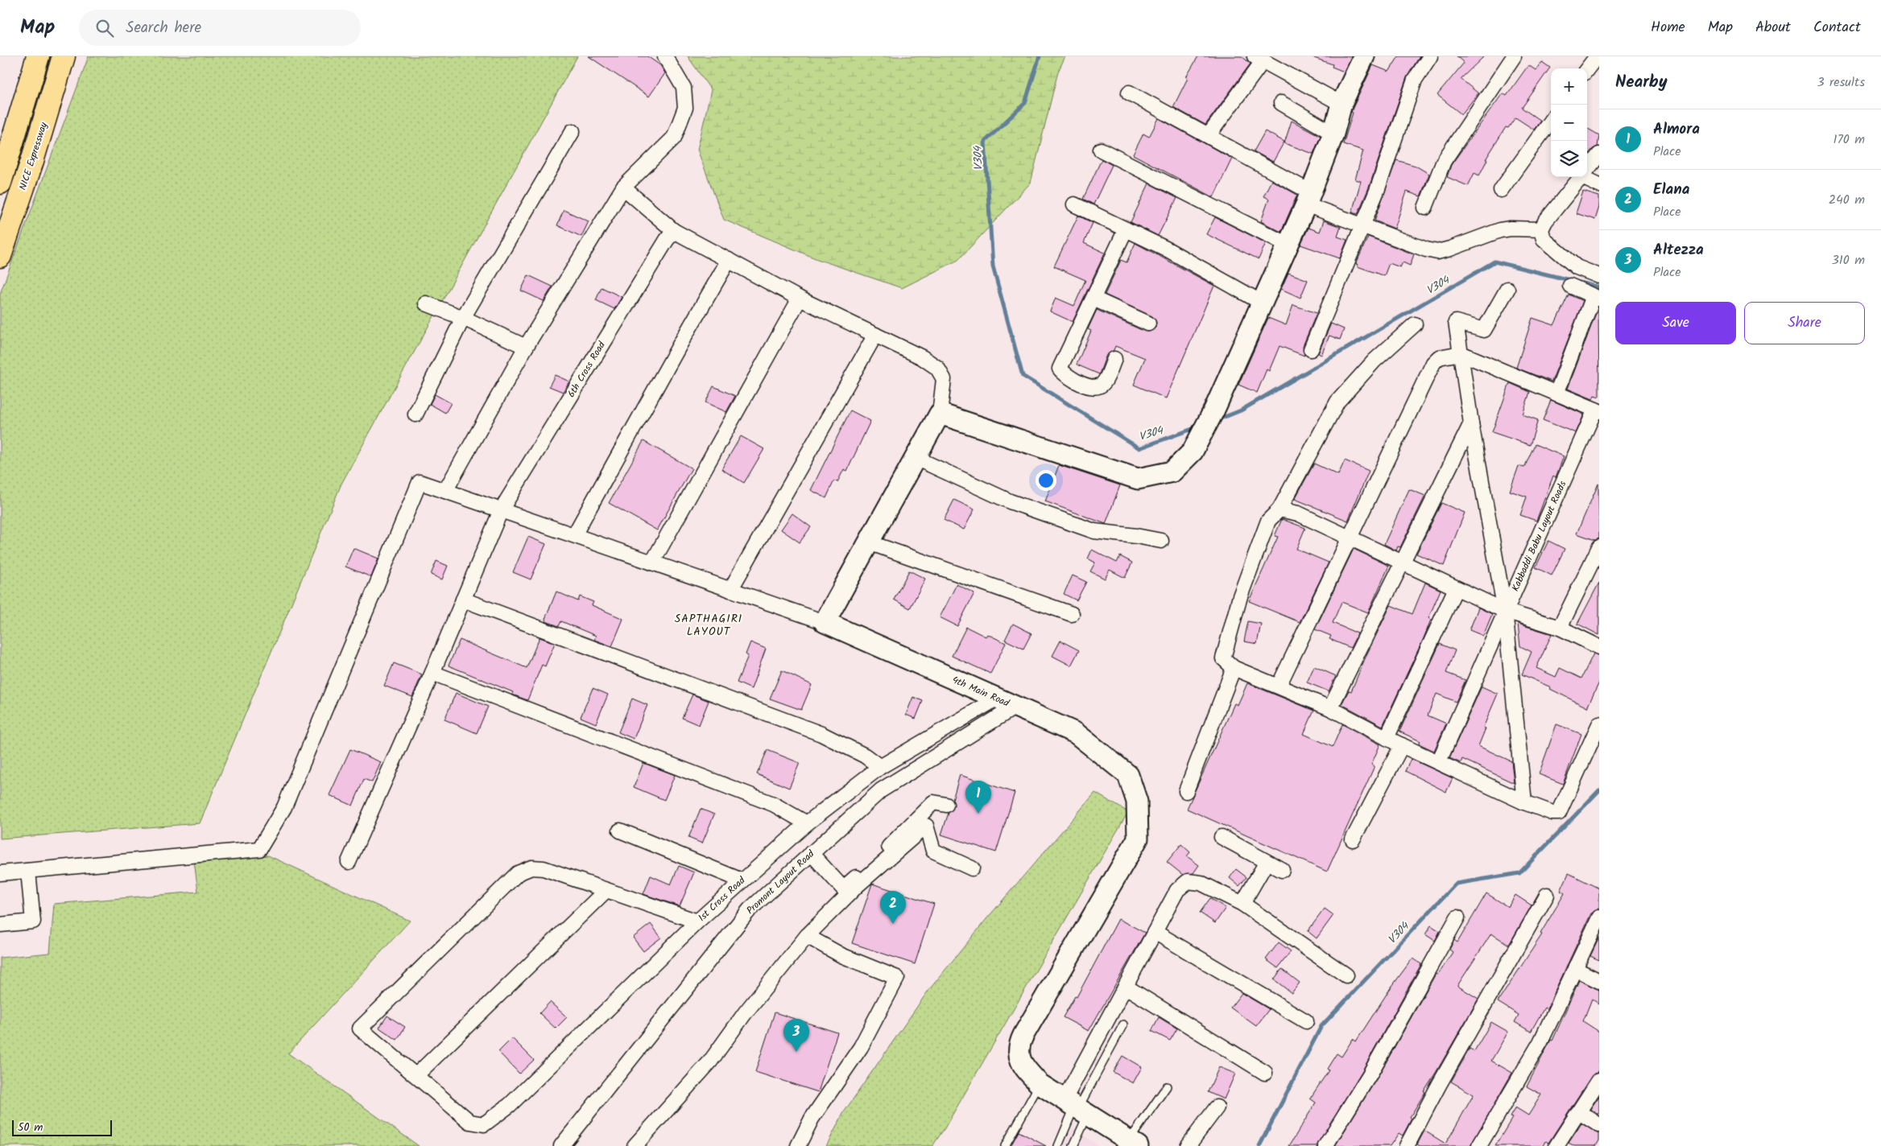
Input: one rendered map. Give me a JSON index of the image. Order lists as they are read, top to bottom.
{
  "streets": {
    "highway": ["NICE Expressway"],
    "street": [
      "6th Cross Road",
      "Kabbaddi Babu Layout Roads",
      "4th Main Road",
      "Promont Layout Road",
      "1st Cross Road"
    ]
  },
  "crossings": [
    ["4th Main Road", "Promont Layout Road"],
    ["4th Main Road", "1st Cross Road"]
  ],
  "districts": ["SAPTHAGIRI LAYOUT"],
  "water": ["V304"],
  "scale_bar": "50 m",
  "page": {
    "header": "Map",
    "search": "Search here",
    "nav": [
      "Home",
      "Map",
      "About",
      "Contact"
    ],
    "heading": ["Nearby", "3 results"],
    "map_buttons": ["+", "−"],
    "list": [
      {
        "mark": "1",
        "name": "Almora",
        "note": "Place",
        "value": "170 m"
      },
      {
        "mark": "2",
        "name": "Elana",
        "note": "Place",
        "value": "240 m"
      },
      {
        "mark": "3",
        "name": "Altezza",
        "note": "Place",
        "value": "310 m"
      }
    ],
    "buttons": ["Save", "Share"],
    "pins": ["1", "2", "3"],
    "scale": "50 m"
  }
}
